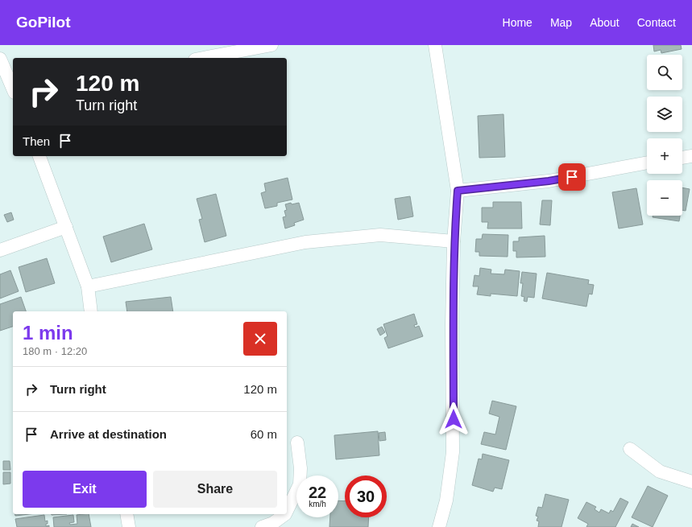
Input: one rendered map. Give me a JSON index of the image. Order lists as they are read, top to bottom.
{
  "page": {
    "header": "GoPilot",
    "nav": [
      "Home",
      "Map",
      "About",
      "Contact"
    ],
    "map_buttons": ["+", "−"],
    "turn": ["120 m", "Turn right"],
    "then": "Then",
    "heading": ["1 min", "180 m · 12:20"],
    "list": [
      {
        "name": "Turn right",
        "value": "120 m"
      },
      {
        "name": "Arrive at destination",
        "value": "60 m"
      }
    ],
    "buttons": ["Exit", "Share"],
    "speed": "22 km/h",
    "limit": "30"
  }
}
